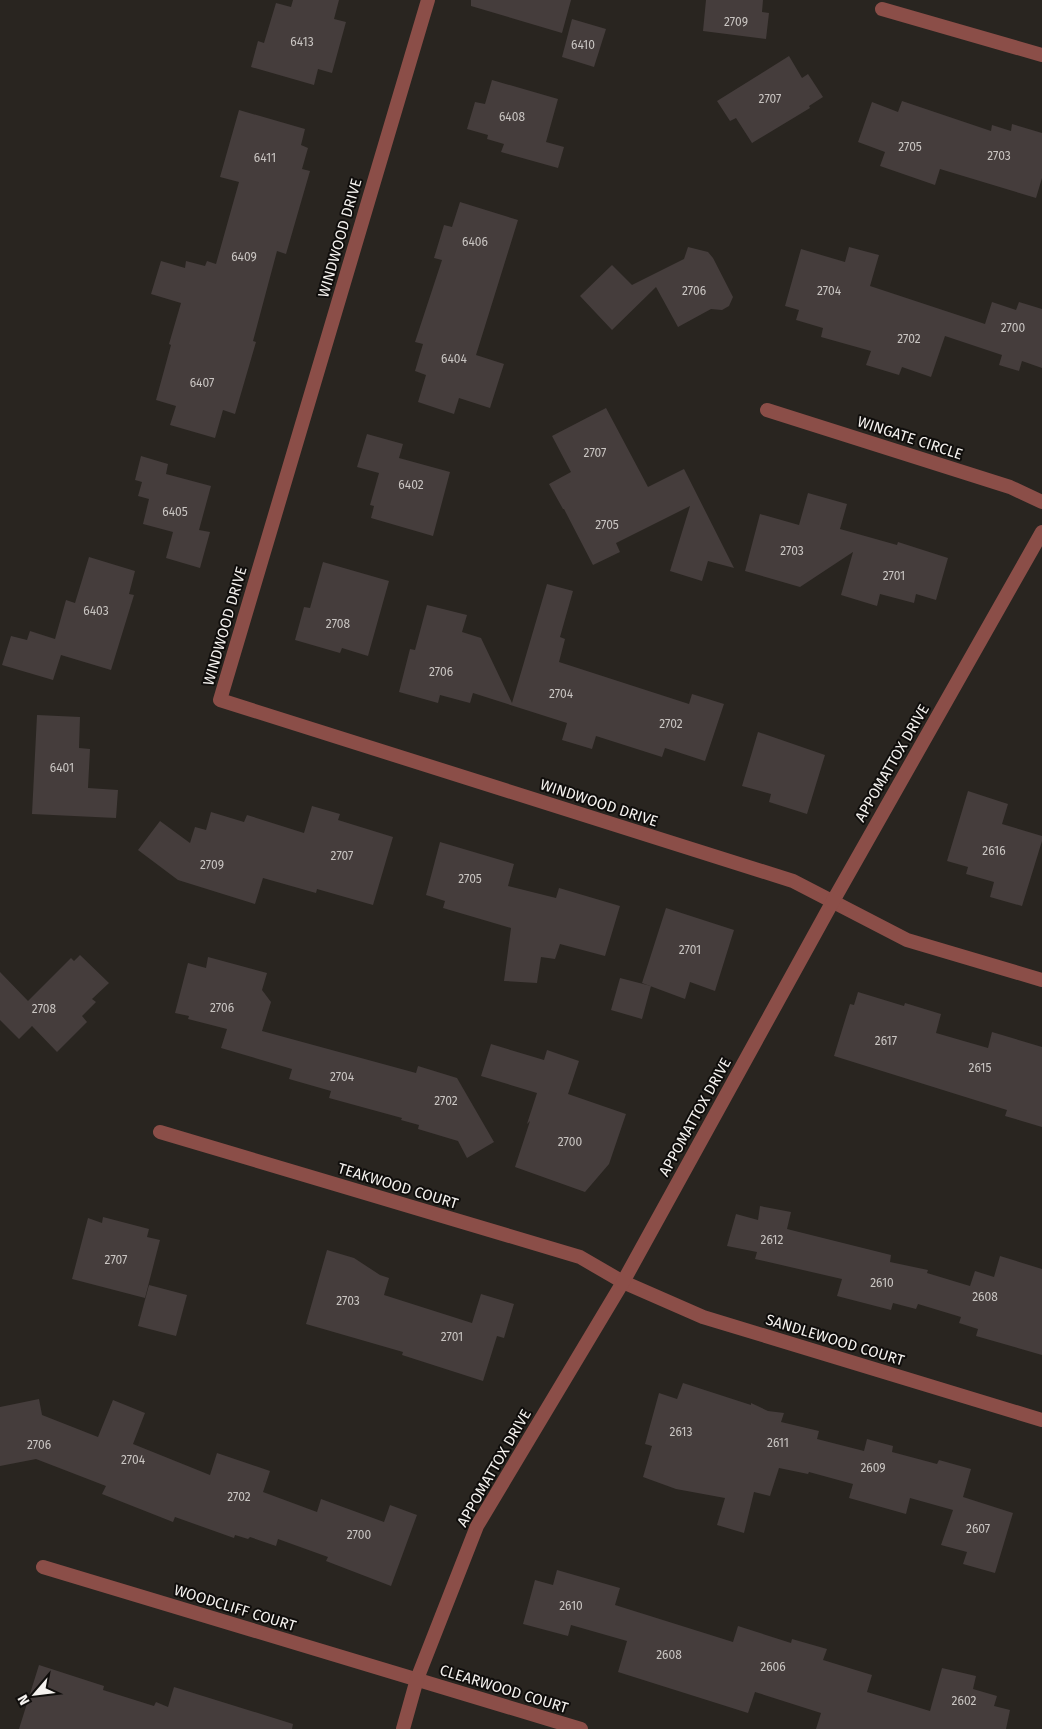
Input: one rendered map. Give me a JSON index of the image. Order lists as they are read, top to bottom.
{
  "streets": {
    "street": [
      "WINDWOOD DRIVE",
      "WINGATE CIRCLE",
      "APPOMATTOX DRIVE",
      "TEAKWOOD COURT",
      "SANDLEWOOD COURT",
      "WOODCLIFF COURT",
      "CLEARWOOD COURT"
    ]
  },
  "crossings": [
    ["WINDWOOD DRIVE", "APPOMATTOX DRIVE"],
    ["APPOMATTOX DRIVE", "TEAKWOOD COURT"],
    ["APPOMATTOX DRIVE", "SANDLEWOOD COURT"],
    ["APPOMATTOX DRIVE", "WOODCLIFF COURT"],
    ["APPOMATTOX DRIVE", "CLEARWOOD COURT"],
    ["TEAKWOOD COURT", "SANDLEWOOD COURT"],
    ["WOODCLIFF COURT", "CLEARWOOD COURT"]
  ],
  "house_numbers": [
    "2709",
    "6413",
    "6410",
    "2707",
    "6408",
    "2705",
    "2703",
    "6411",
    "6406",
    "6409",
    "2706",
    "2704",
    "2700",
    "2702",
    "6404",
    "6407",
    "2707",
    "6402",
    "6405",
    "2705",
    "2703",
    "2701",
    "6403",
    "2708",
    "2706",
    "2704",
    "2702",
    "6401",
    "2616",
    "2707",
    "2709",
    "2705",
    "2701",
    "2706",
    "2708",
    "2617",
    "2615",
    "2704",
    "2702",
    "2700",
    "2612",
    "2707",
    "2610",
    "2608",
    "2703",
    "2701",
    "2613",
    "2611",
    "2706",
    "2704",
    "2609",
    "2702",
    "2607",
    "2700",
    "2610",
    "2608",
    "2606",
    "2602"
  ],
  "north": "bottom left"
}
